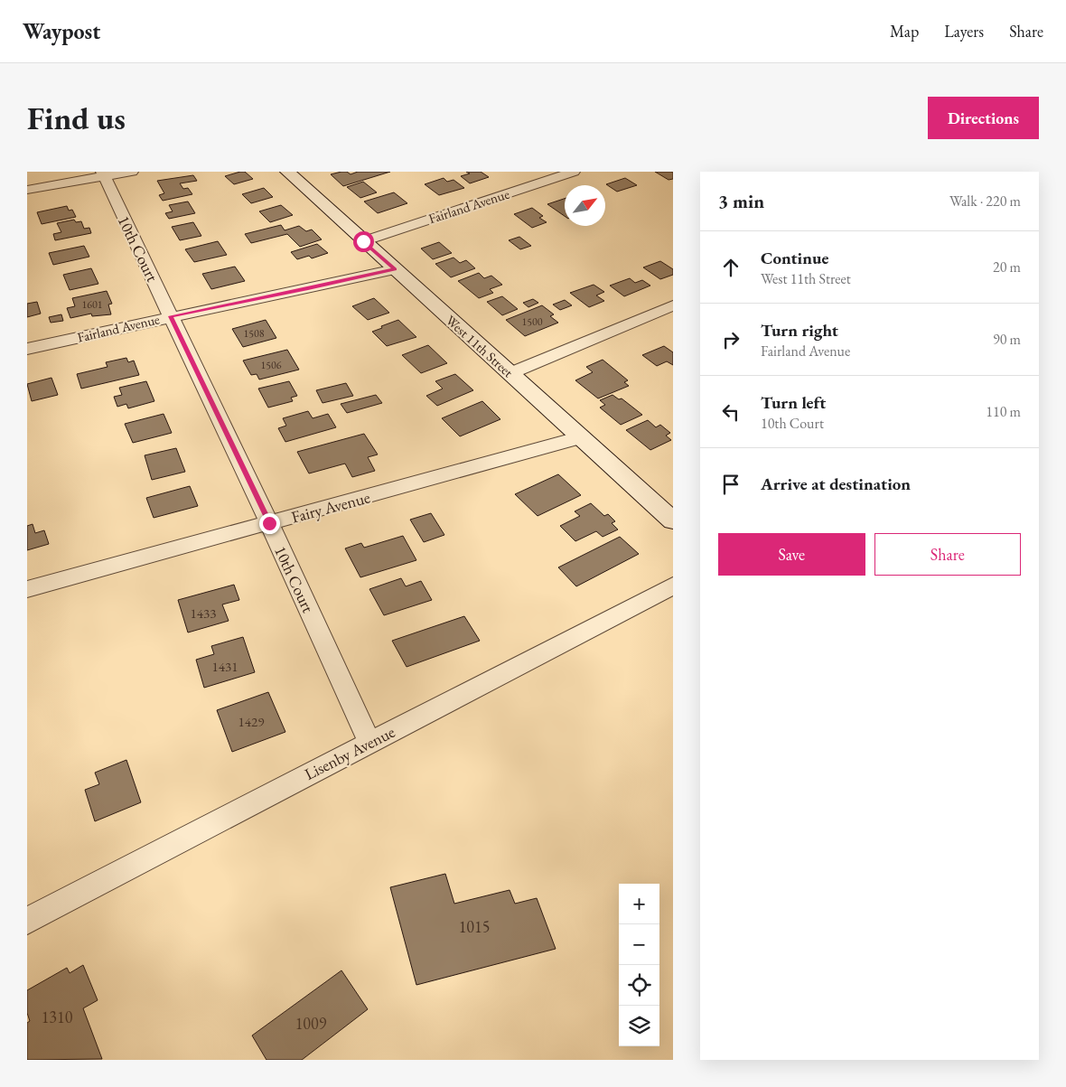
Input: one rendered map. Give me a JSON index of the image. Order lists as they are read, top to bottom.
{
  "streets": {
    "main road": ["West 11th Street"],
    "street": [
      "Fairland Avenue",
      "10th Court",
      "Fairy Avenue",
      "Lisenby Avenue"
    ]
  },
  "crossings": [
    ["Fairland Avenue", "10th Court"],
    ["Fairland Avenue", "West 11th Street"],
    ["10th Court", "Fairy Avenue"],
    ["10th Court", "Lisenby Avenue"],
    ["West 11th Street", "Fairy Avenue"]
  ],
  "house_numbers": [
    "1601",
    "1500",
    "1508",
    "1506",
    "1433",
    "1431",
    "1429",
    "1015",
    "1310",
    "1009"
  ],
  "north": "top right",
  "page": {
    "header": "Waypost",
    "nav": ["Map", "Layers", "Share"],
    "buttons": [
      "Directions",
      ["Save", "Share"]
    ],
    "title": "Find us",
    "heading": ["3 min", "Walk · 220 m"],
    "list": [
      ["Continue", "West 11th Street", "20 m"],
      ["Turn right", "Fairland Avenue", "90 m"],
      ["Turn left", "10th Court", "110 m"],
      "Arrive at destination"
    ],
    "map_buttons": ["+", "−"]
  }
}
